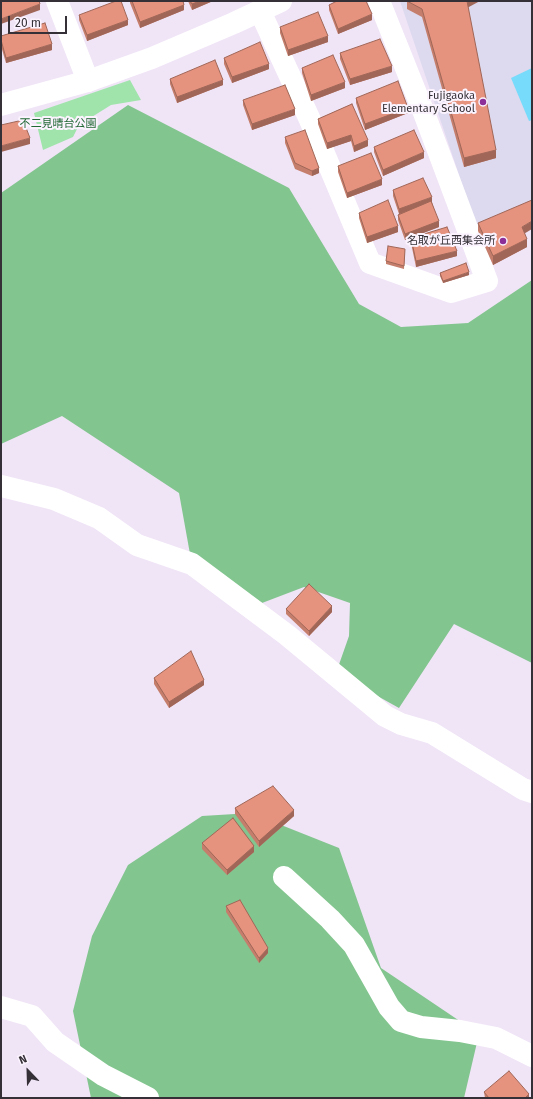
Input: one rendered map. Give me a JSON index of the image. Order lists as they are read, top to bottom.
{
  "parks": ["不二見晴台公園"],
  "places": ["Fujigaoka Elementary School", "名取が丘西集会所"],
  "scale_bar": "20 m",
  "north": "top left"
}
